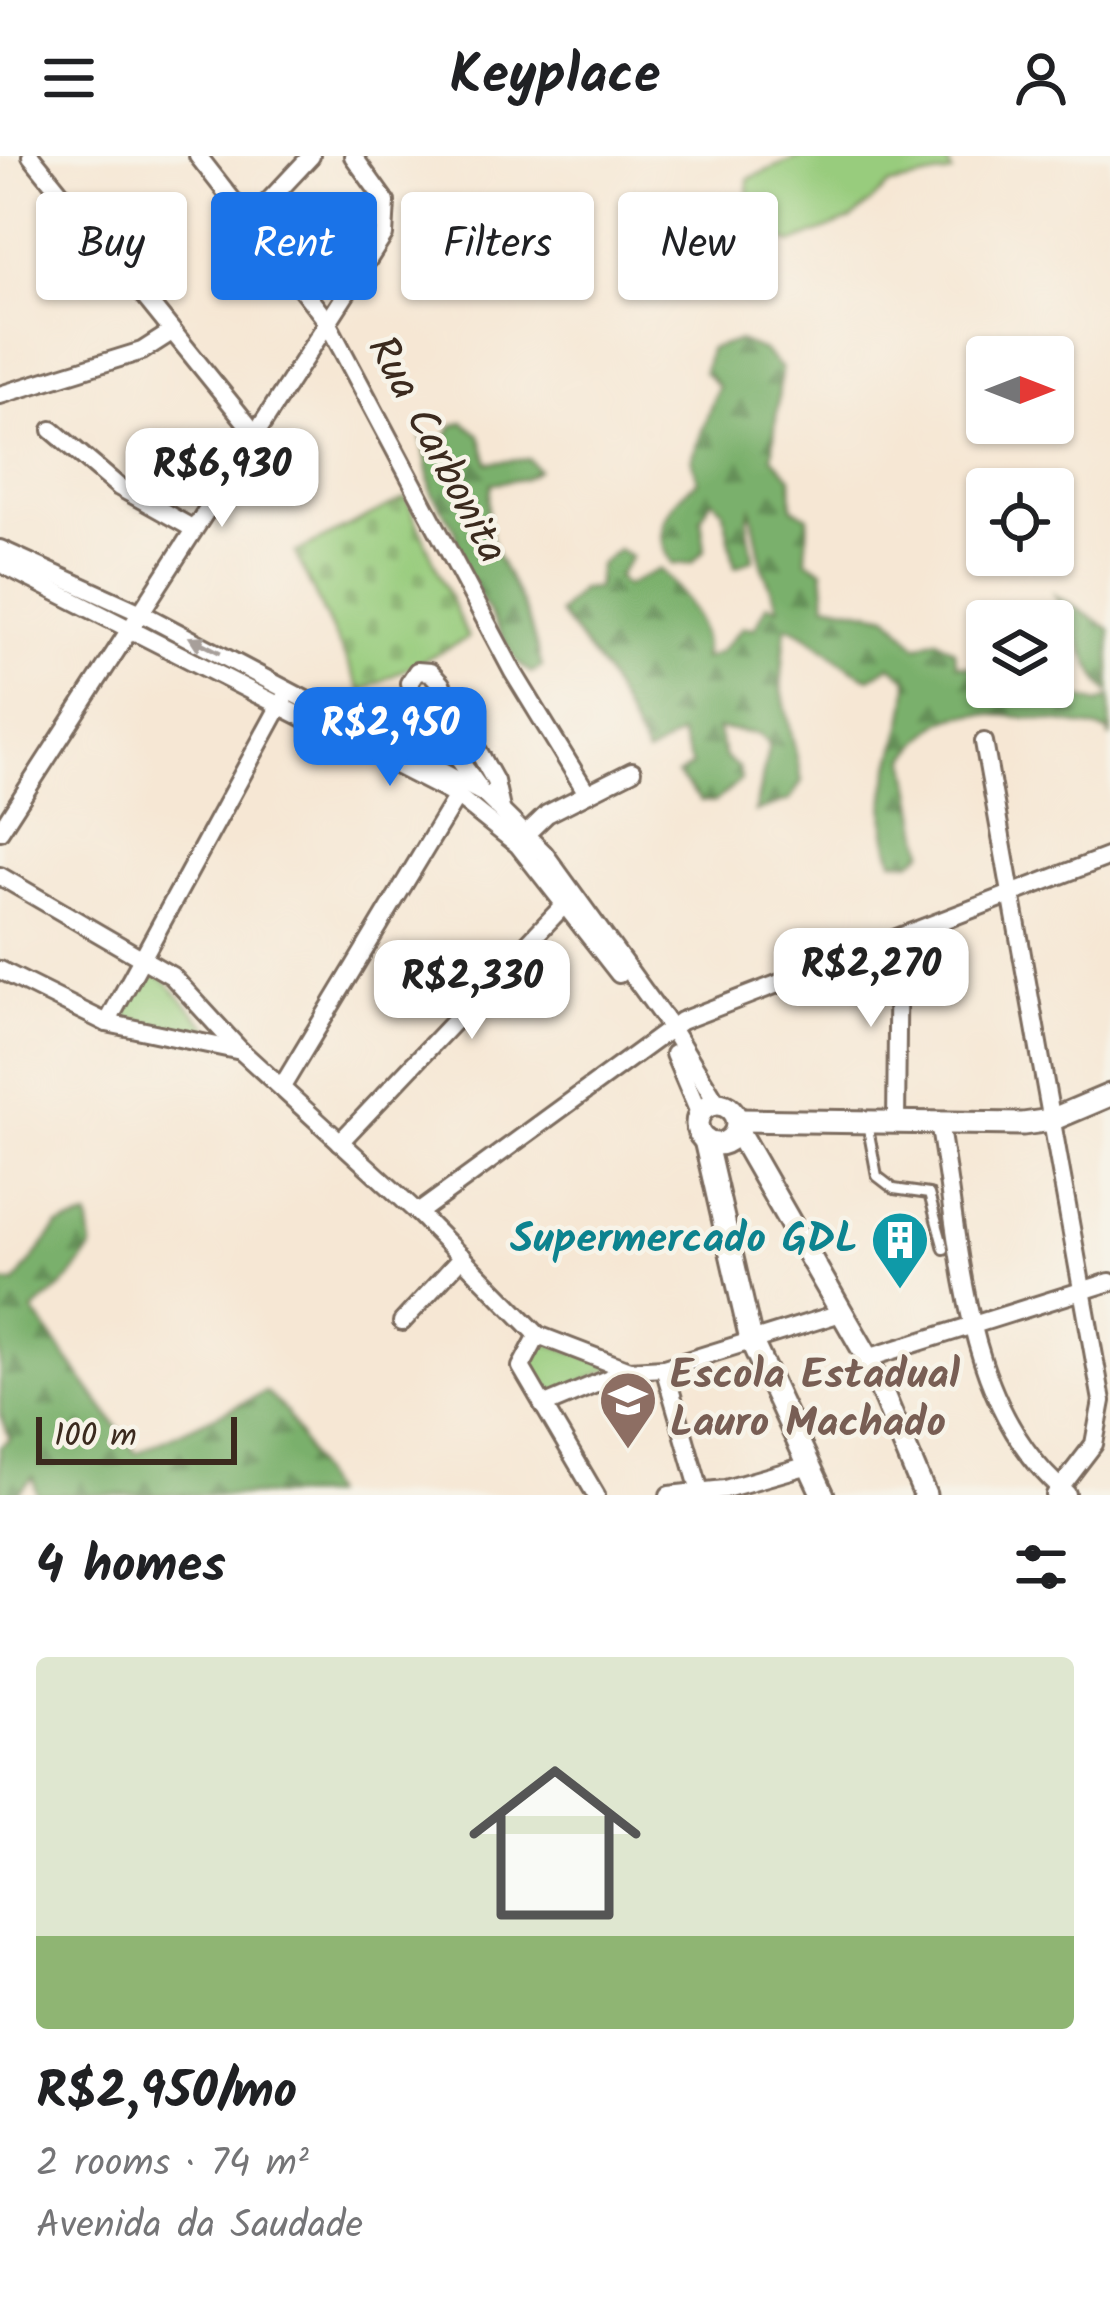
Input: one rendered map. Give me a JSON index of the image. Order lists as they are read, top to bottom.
{
  "streets": {
    "street": ["Rua Carbonita"]
  },
  "places": {
    "building": ["Supermercado GDL"],
    "school or university": ["Escola Estadual Lauro Machado"]
  },
  "scale_bar": "100 m",
  "north": "right",
  "page": {
    "header": "Keyplace",
    "chip": [
      "Buy",
      "Rent",
      "Filters",
      "New"
    ],
    "price": [
      "R$6,930",
      "R$2,950",
      "R$2,270",
      "R$2,330"
    ],
    "scale": "100 m",
    "heading": "4 homes",
    "list": [
      {
        "name": "R$2,950/mo",
        "note": "2 rooms · 74 m² · Avenida da Saudade"
      }
    ]
  }
}
